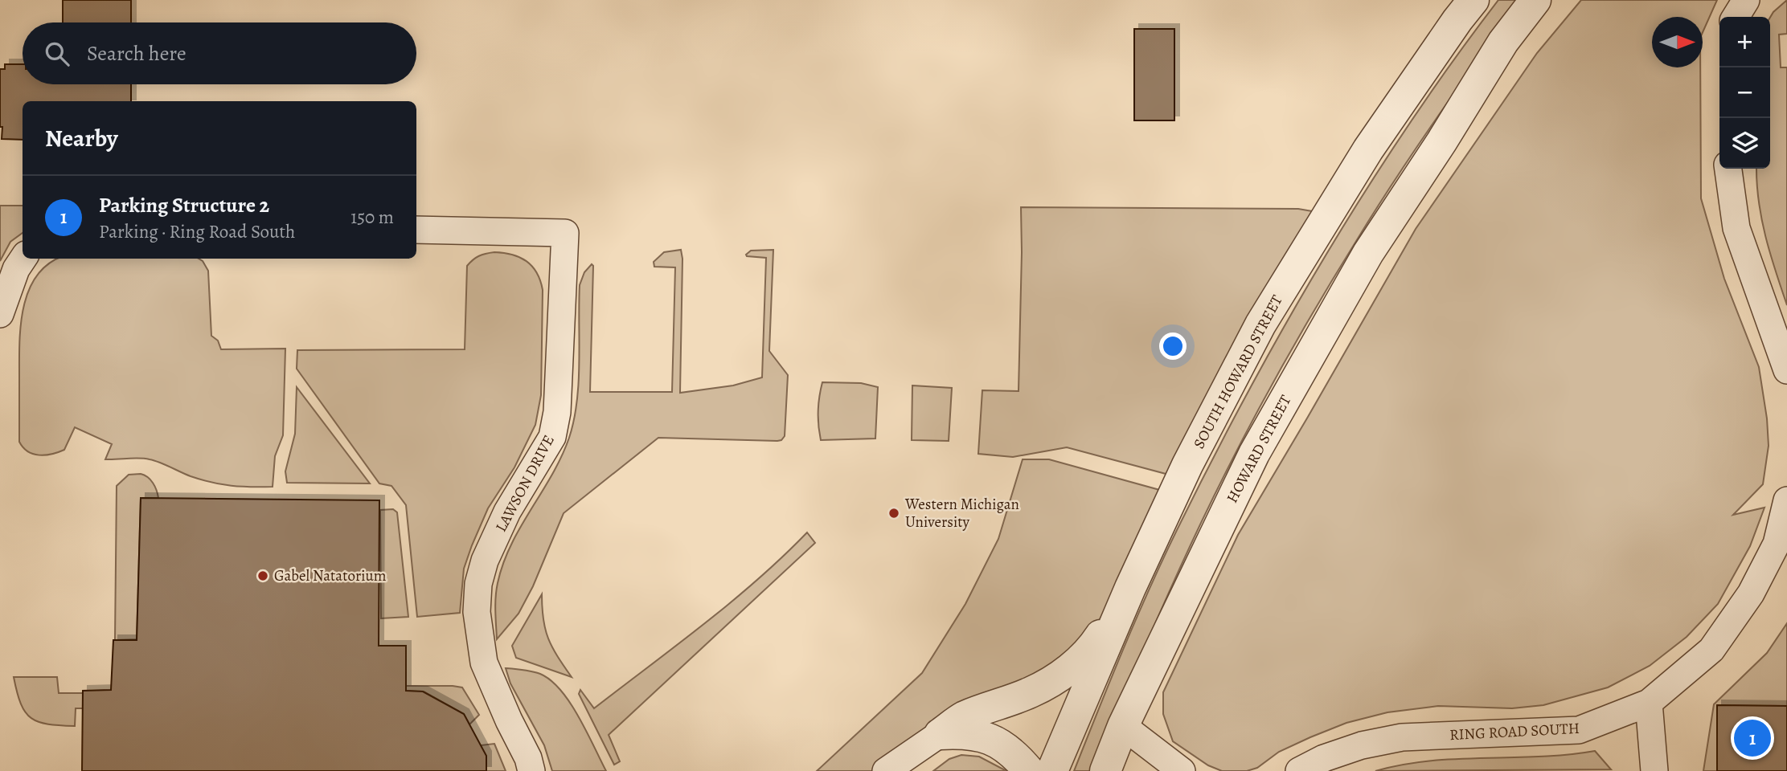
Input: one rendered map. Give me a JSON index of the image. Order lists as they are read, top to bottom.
{
  "streets": {
    "street": [
      "SOUTH HOWARD STREET",
      "HOWARD STREET",
      "LAWSON DRIVE",
      "RING ROAD SOUTH"
    ]
  },
  "places": ["Western Michigan University", "Gabel Natatorium"],
  "north": "right",
  "page": {
    "map_buttons": ["+", "−"],
    "search": "Search here",
    "heading": "Nearby",
    "list": [
      {
        "mark": "1",
        "name": "Parking Structure 2",
        "note": "Parking · Ring Road South",
        "value": "150 m"
      }
    ],
    "pins": "1"
  }
}
